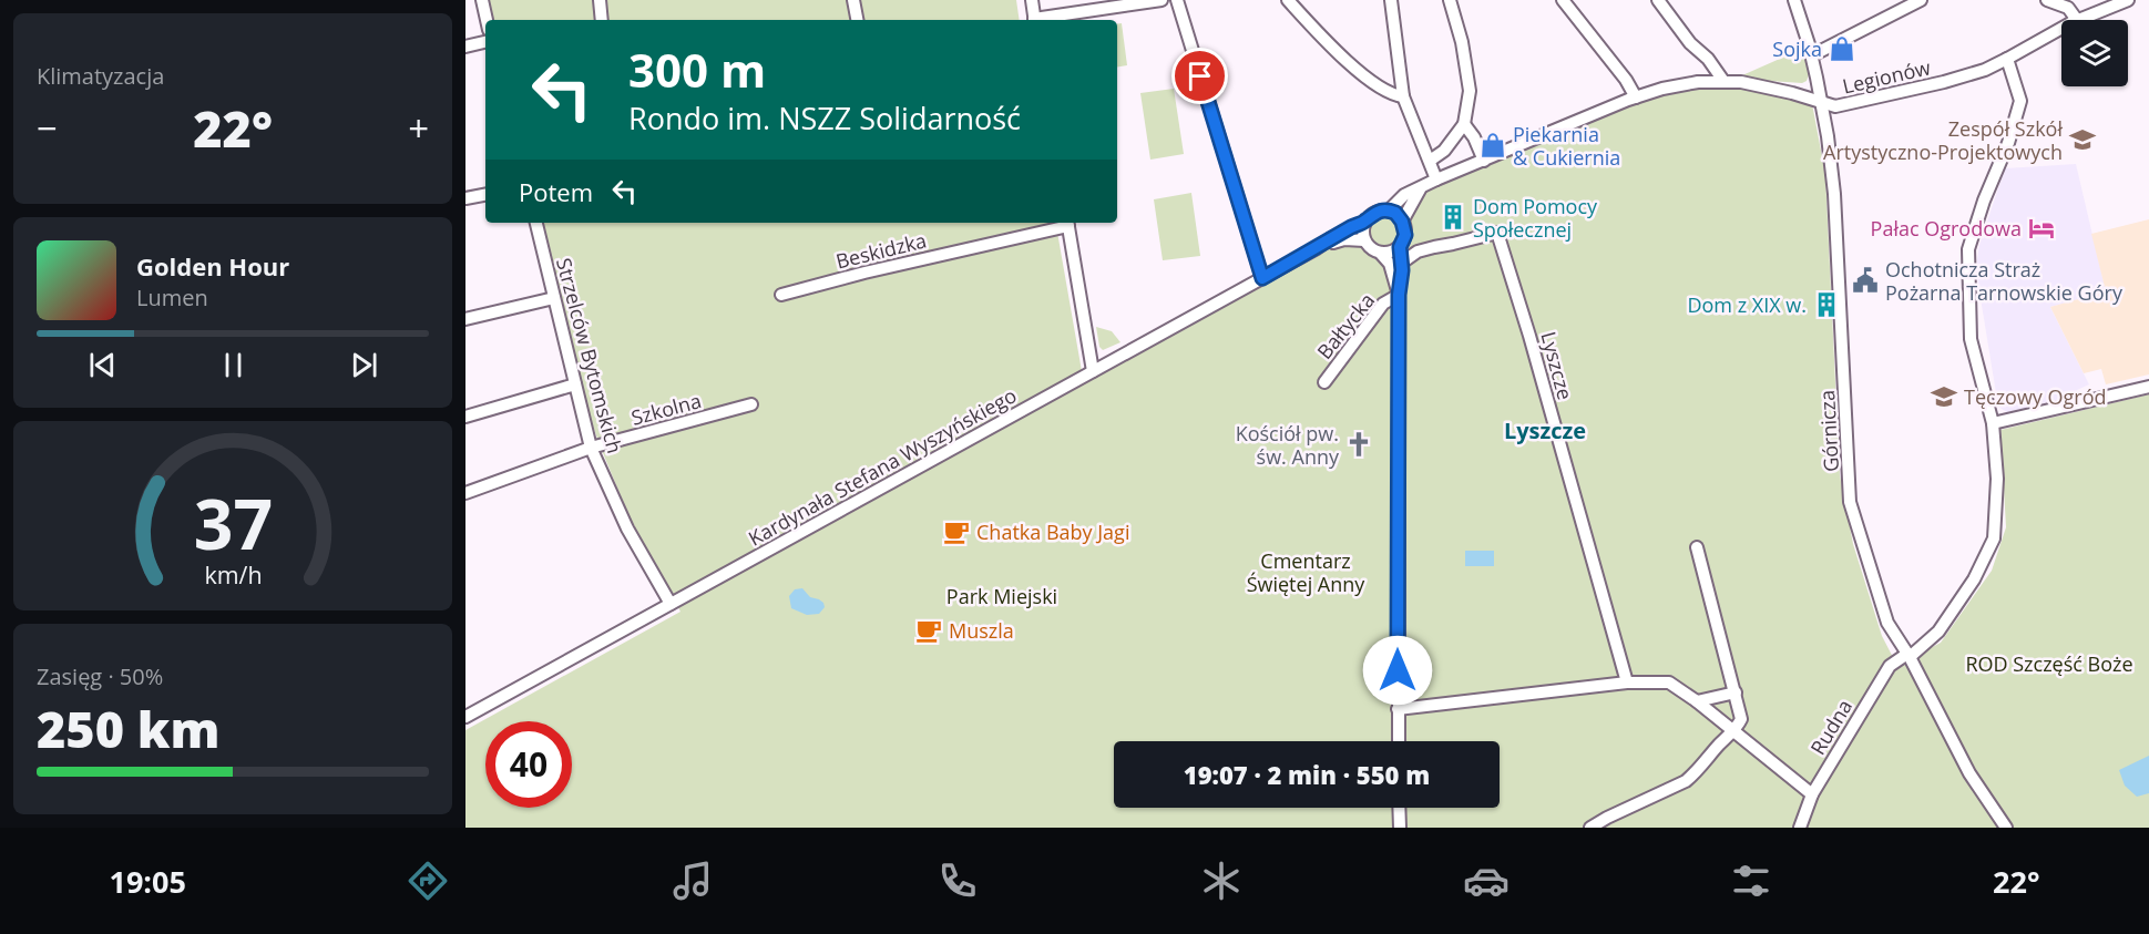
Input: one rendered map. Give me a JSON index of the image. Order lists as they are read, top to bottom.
{
  "streets": {
    "street": [
      "Legionów",
      "Beskidzka",
      "Bałtycka",
      "Strzelców Bytomskich",
      "Lyszcze",
      "Szkolna",
      "Górnicza",
      "Kardynała Stefana Wyszyńskiego",
      "Rudna"
    ]
  },
  "crossings": [
    ["Legionów", "Górnicza"],
    ["Legionów", "Kardynała Stefana Wyszyńskiego"],
    ["Legionów", "Rudna"],
    ["Strzelców Bytomskich", "Szkolna"],
    ["Strzelców Bytomskich", "Kardynała Stefana Wyszyńskiego"],
    ["Górnicza", "Rudna"]
  ],
  "districts": ["Lyszcze"],
  "parks": ["Cmentarz Świętej Anny", "Park Miejski", "ROD Szczęść Boże"],
  "places": {
    "shop": ["Sojka", "Piekarnia & Cukiernia"],
    "school or university": ["Zespół Szkół Artystyczno-Projektowych", "Tęczowy Ogród"],
    "building": ["Dom Pomocy Społecznej", "Dom z XIX w."],
    "hotel": ["Pałac Ogrodowa"],
    "public building": ["Ochotnicza Straż Pożarna Tarnowskie Góry"],
    "church": ["Kościół pw. św. Anny"],
    "cafe": ["Chatka Baby Jagi", "Muszla"]
  },
  "page": {
    "tile": [
      "Klimatyzacja",
      ["Zasięg · 50%", "250 km"]
    ],
    "turn": ["300 m", "Rondo im. NSZZ Solidarność"],
    "heat": ["−", "22°", "+"],
    "then": "Potem",
    "song": ["Golden Hour", "Lumen"],
    "limit": "40",
    "trip": "19:07 · 2 min · 550 m",
    "tabs": ["19:05", "22°"],
    "gauge": ["37", "km/h"]
  }
}
